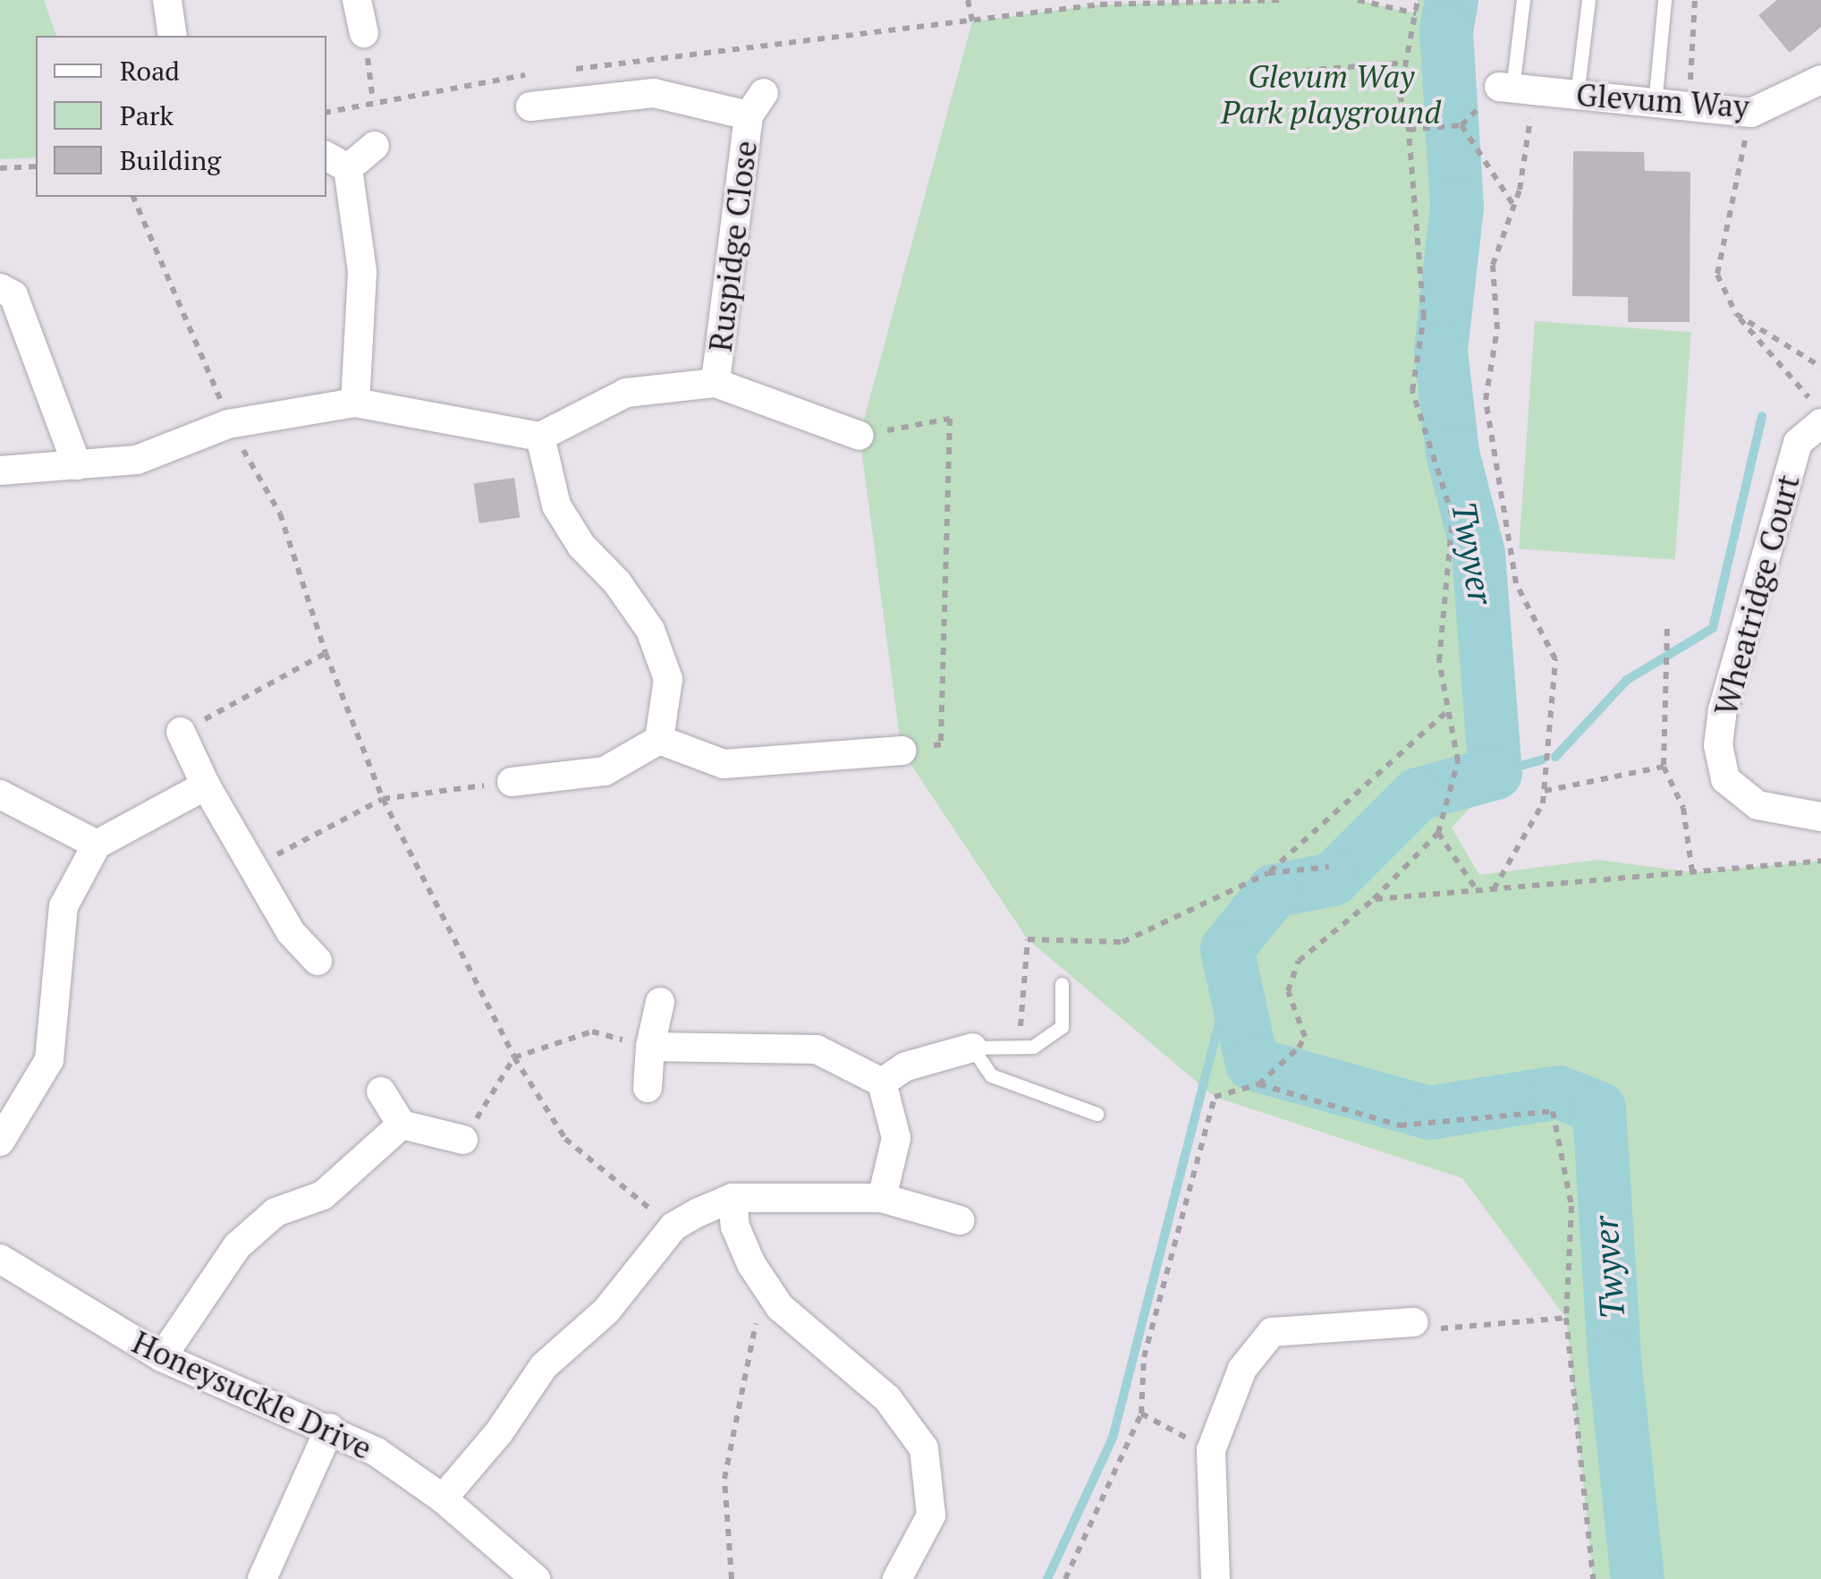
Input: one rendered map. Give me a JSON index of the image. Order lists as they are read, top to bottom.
{
  "streets": {
    "street": [
      "Glevum Way",
      "Ruspidge Close",
      "Wheatridge Court",
      "Honeysuckle Drive"
    ]
  },
  "water": ["Twyver"],
  "parks": ["Glevum Way Park playground"],
  "legend": ["Road", "Park", "Building"]
}
